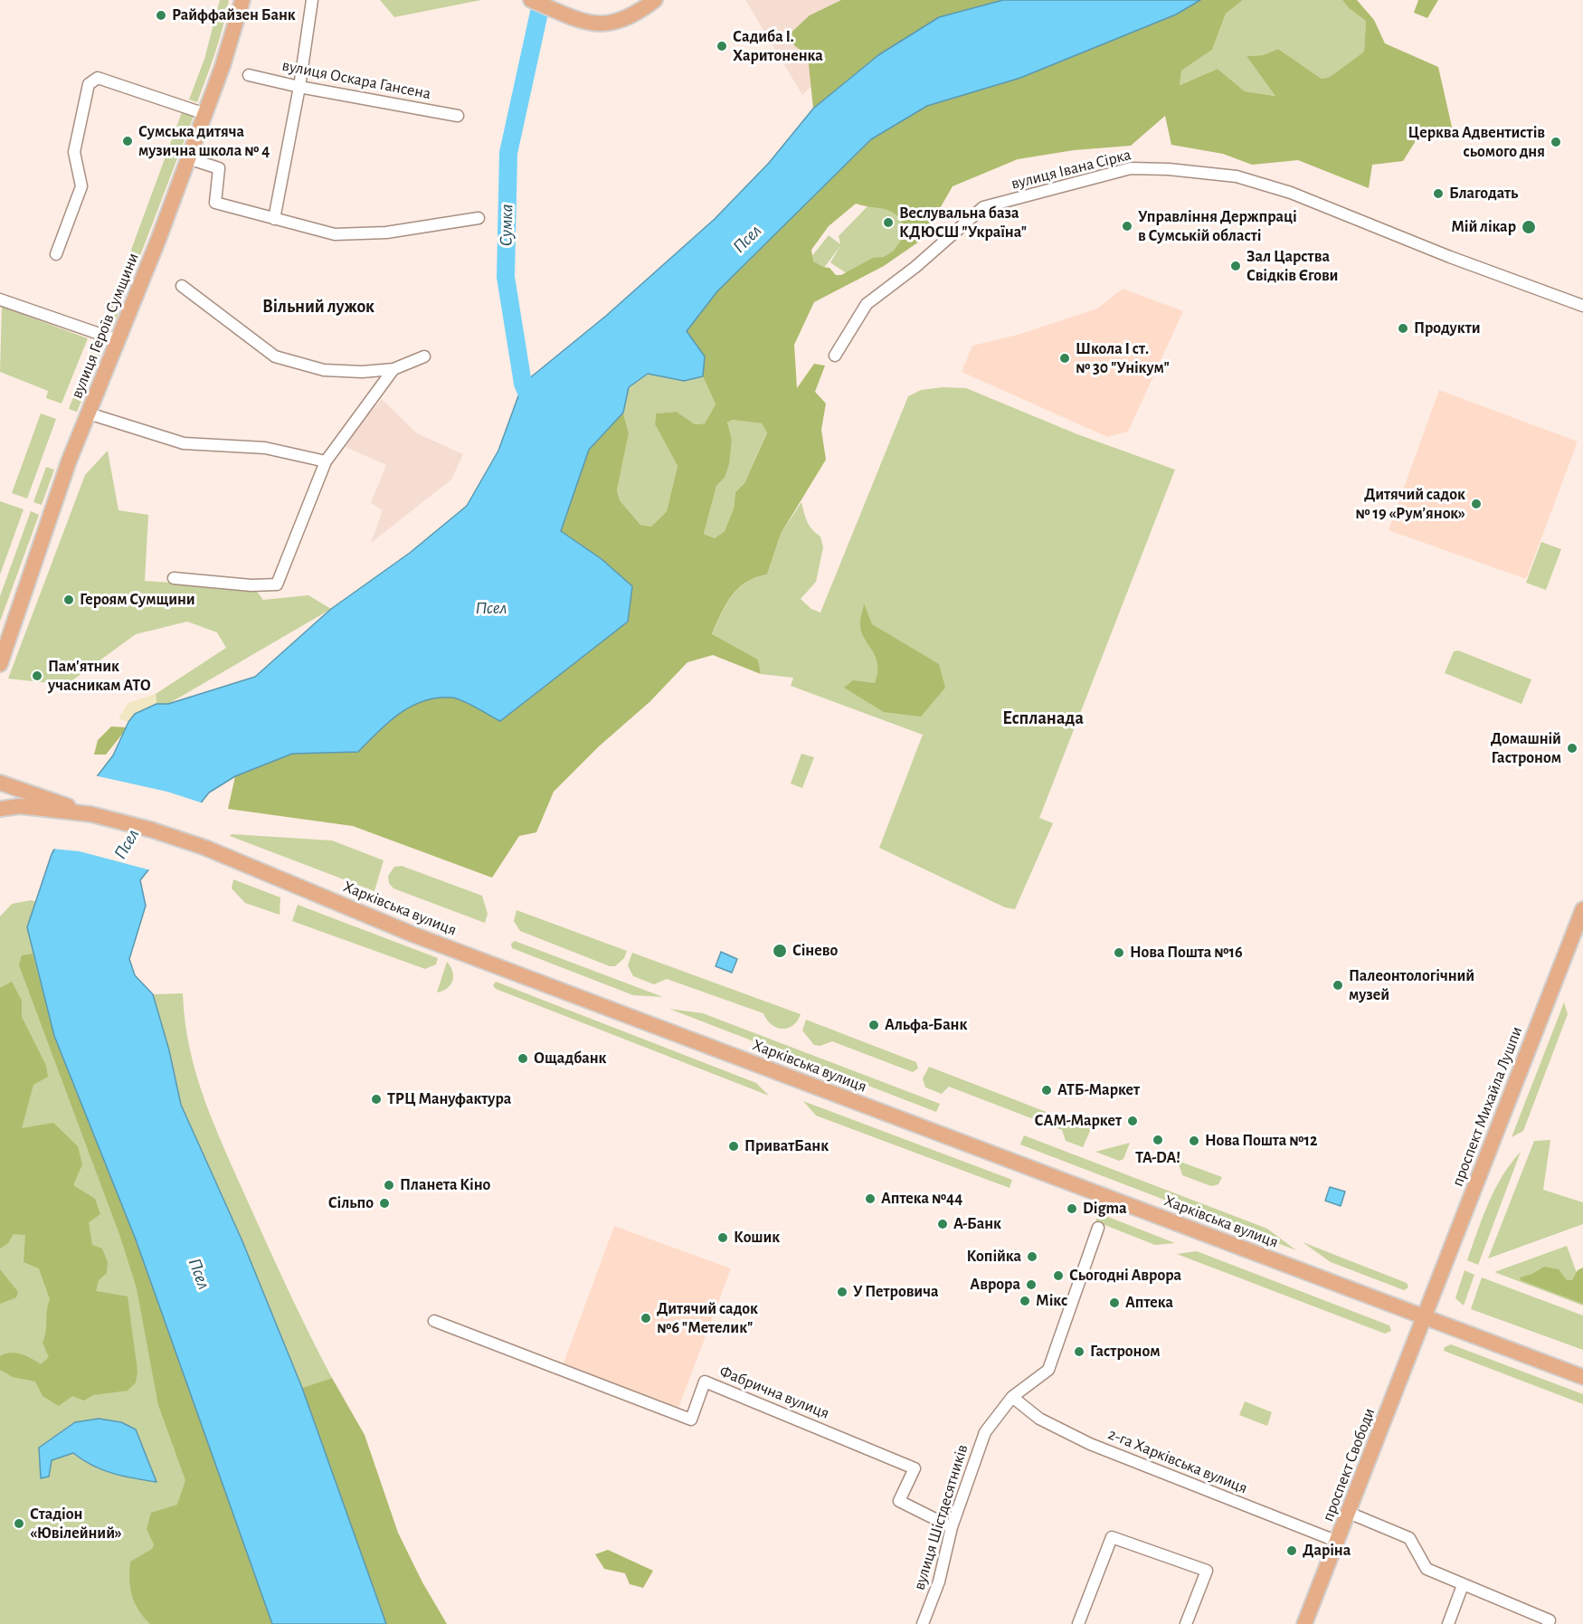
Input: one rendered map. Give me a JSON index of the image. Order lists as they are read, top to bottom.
{
  "streets": {
    "main road": [
      "вулиця Героїв Сумщини",
      "Харківська вулиця",
      "проспект Михайла Лушпи",
      "проспект Свободи"
    ],
    "street": [
      "вулиця Оскара Гансена",
      "вулиця Івана Сірка",
      "Фабрична вулиця",
      "2-га Харківська вулиця",
      "вулиця Шістдесятників"
    ]
  },
  "crossings": [
    ["Харківська вулиця", "проспект Михайла Лушпи"],
    ["Харківська вулиця", "проспект Свободи"],
    ["проспект Михайла Лушпи", "проспект Свободи"],
    ["Фабрична вулиця", "вулиця Шістдесятників"],
    ["2-га Харківська вулиця", "проспект Свободи"],
    ["2-га Харківська вулиця", "вулиця Шістдесятників"]
  ],
  "districts": ["Вільний лужок", "Еспланада"],
  "water": ["Сумка", "Псел"],
  "places": [
    "Райффайзен Банк",
    "Садиба І. Харитоненка",
    "Сумська дитяча музична школа № 4",
    "Церква Адвентистів сьомого дня",
    "Благодать",
    "Веслувальна база КДЮСШ \"Україна\"",
    "Управління Держпраці в Сумській області",
    "Мій лікар",
    "Зал Царства Свідків Єгови",
    "Продукти",
    "Школа І ст. № 30 \"Унікум\"",
    "Дитячий садок № 19 «Рум’янок»",
    "Героям Сумщини",
    "Пам'ятник учасникам АТО",
    "Домашній Гастроном",
    "Сінево",
    "Нова Пошта №16",
    "Палеонтологічний музей",
    "Альфа-Банк",
    "Ощадбанк",
    "АТБ-Маркет",
    "ТРЦ Мануфактура",
    "САМ-Маркет",
    "TA-DA!",
    "Нова Пошта №12",
    "ПриватБанк",
    "Планета Кіно",
    "Аптека №44",
    "Сільпо",
    "Digma",
    "А-Банк",
    "Кошик",
    "Копійка",
    "Сьогодні Аврора",
    "Аврора",
    "У Петровича",
    "Мікс",
    "Аптека",
    "Дитячий садок №6 \"Метелик\"",
    "Гастроном",
    "Стадіон «Ювілейний»",
    "Даріна"
  ]
}
